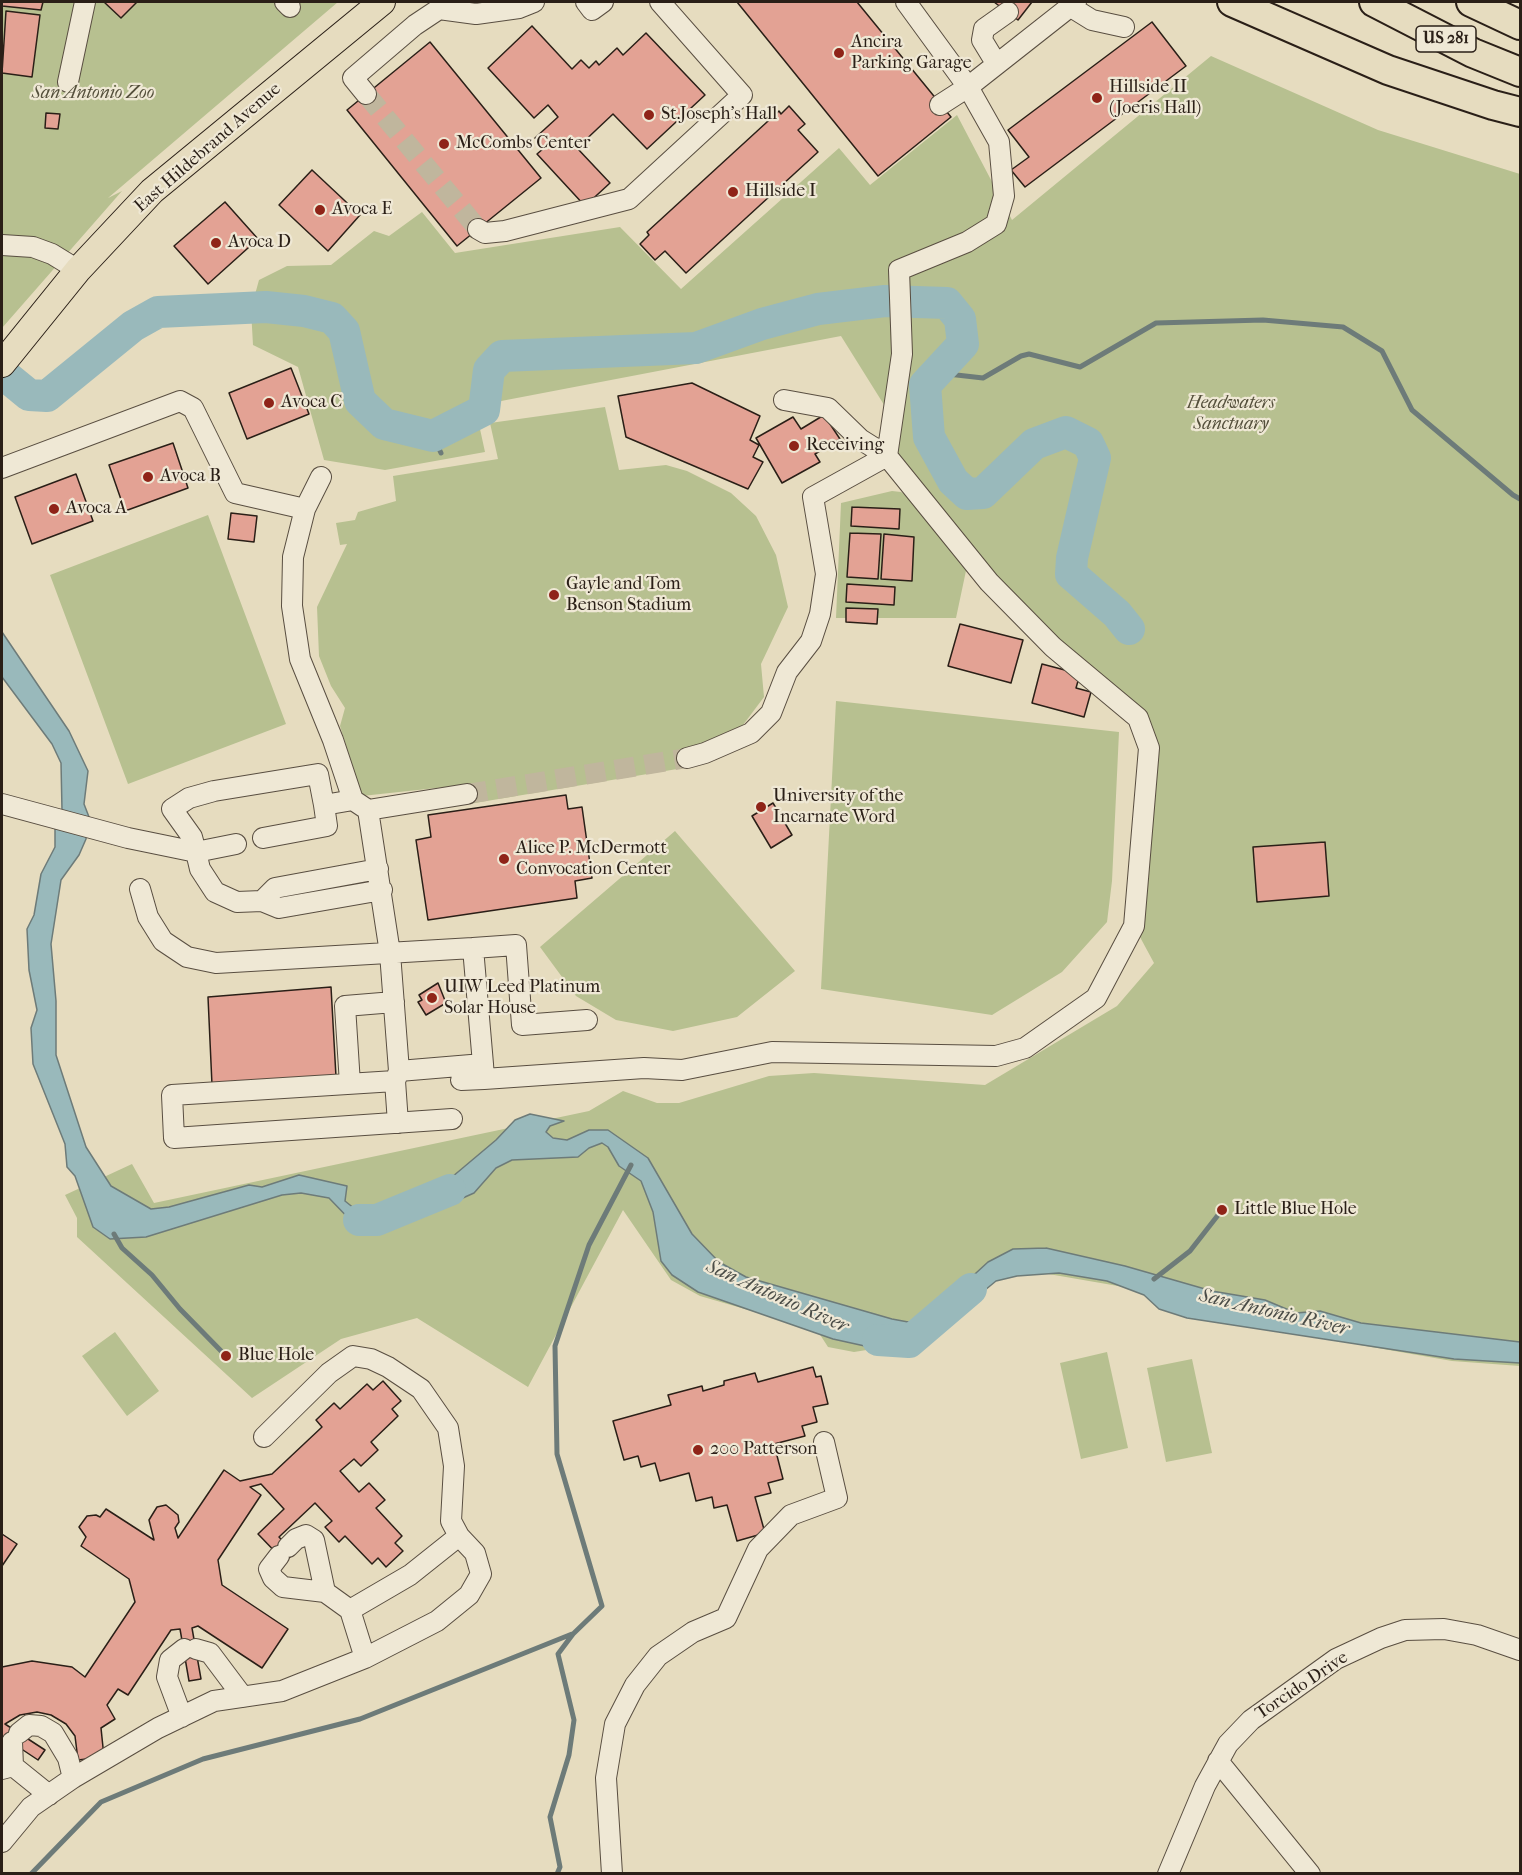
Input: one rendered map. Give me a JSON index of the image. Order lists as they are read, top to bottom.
{
  "streets": {
    "highway": ["US 281"],
    "main road": ["East Hildebrand Avenue"],
    "street": ["Torcido Drive"]
  },
  "water": ["San Antonio River"],
  "parks": ["San Antonio Zoo", "Headwaters Sanctuary"],
  "places": [
    "Ancira Parking Garage",
    "Hillside II (Joeris Hall)",
    "St.Joseph's Hall",
    "McCombs Center",
    "Hillside I",
    "Avoca E",
    "Avoca D",
    "Avoca C",
    "Receiving",
    "Avoca B",
    "Avoca A",
    "Gayle and Tom Benson Stadium",
    "University of the Incarnate Word",
    "Alice P. McDermott Convocation Center",
    "UIW Leed Platinum Solar House",
    "Little Blue Hole",
    "Blue Hole",
    "200 Patterson"
  ]
}
